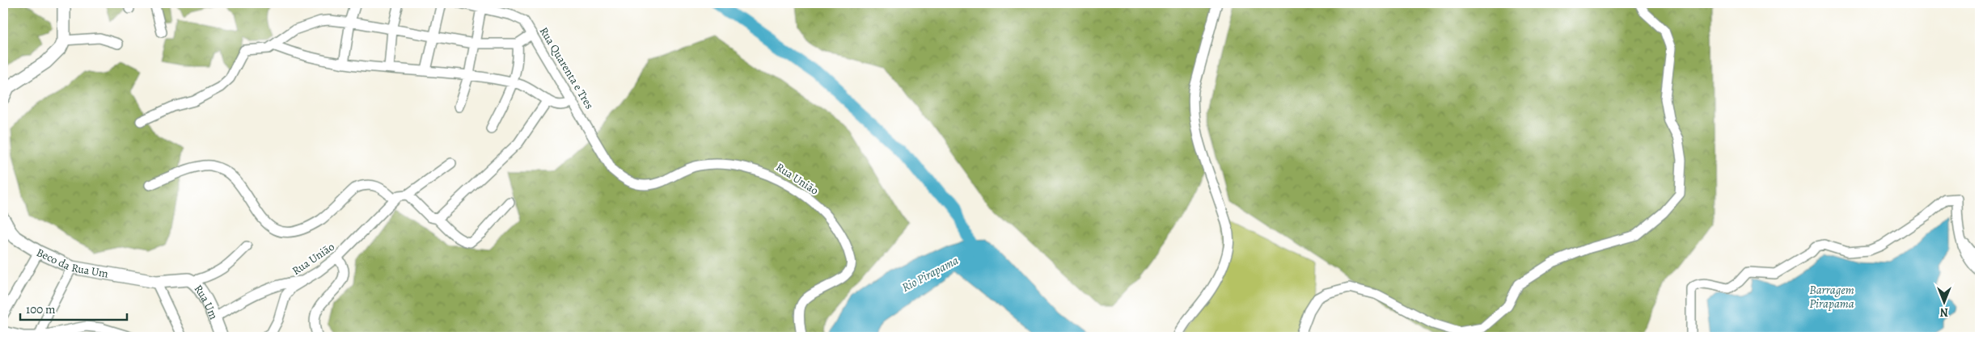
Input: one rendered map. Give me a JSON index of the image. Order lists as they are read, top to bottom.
{
  "streets": {
    "street": [
      "Rua Quarenta e Tres",
      "Rua União",
      "Beco da Rua Um",
      "Rua Um"
    ]
  },
  "crossings": [
    ["Rua Quarenta e Tres", "Rua União"],
    ["Beco da Rua Um", "Rua Um"]
  ],
  "water": ["Rio Pirapama", "Barragem Pirapama"],
  "scale_bar": "100 m",
  "north": "bottom"
}
